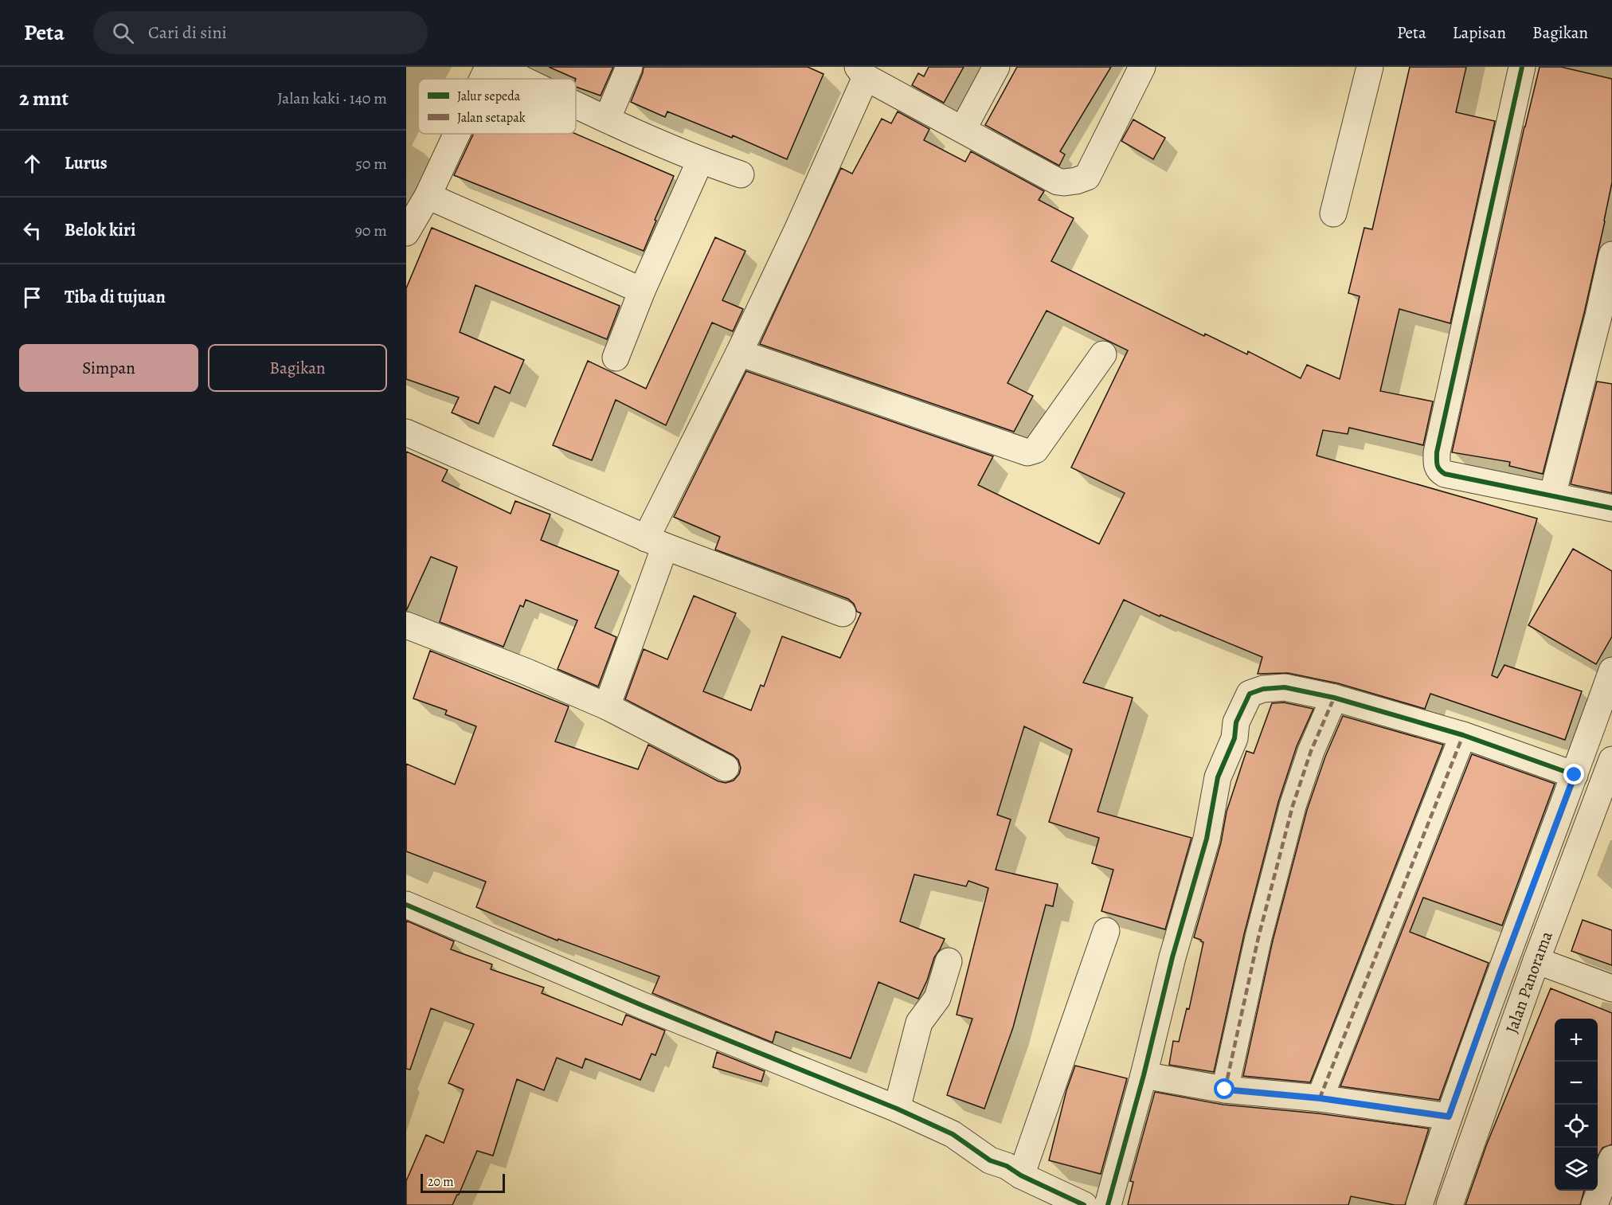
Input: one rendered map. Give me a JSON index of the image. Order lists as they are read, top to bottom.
{
  "streets": {
    "street": ["Jalan Panorama"]
  },
  "legend": ["Jalur sepeda", "Jalan setapak"],
  "scale_bar": "20 m",
  "page": {
    "header": "Peta",
    "search": "Cari di sini",
    "nav": ["Peta", "Lapisan", "Bagikan"],
    "heading": ["2 mnt", "Jalan kaki · 140 m"],
    "list": [
      ["Lurus", "50 m"],
      ["Belok kiri", "90 m"],
      "Tiba di tujuan"
    ],
    "buttons": ["Simpan", "Bagikan"],
    "map_buttons": ["+", "−"],
    "scale": "20 m"
  }
}
